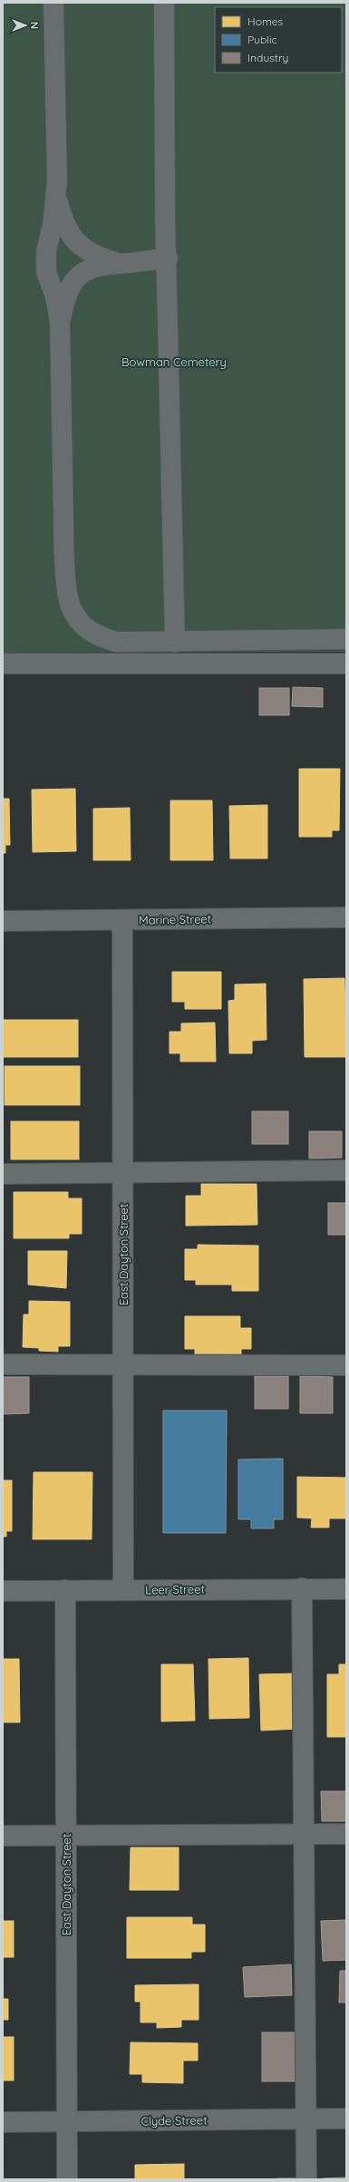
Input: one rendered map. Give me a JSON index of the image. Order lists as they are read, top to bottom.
{
  "streets": {
    "street": [
      "Marine Street",
      "East Dayton Street",
      "Leer Street",
      "Clyde Street"
    ]
  },
  "crossings": [
    ["Marine Street", "East Dayton Street"],
    ["East Dayton Street", "Leer Street"],
    ["East Dayton Street", "Clyde Street"]
  ],
  "parks": ["Bowman Cemetery"],
  "legend": ["Homes", "Public", "Industry"],
  "north": "right"
}
